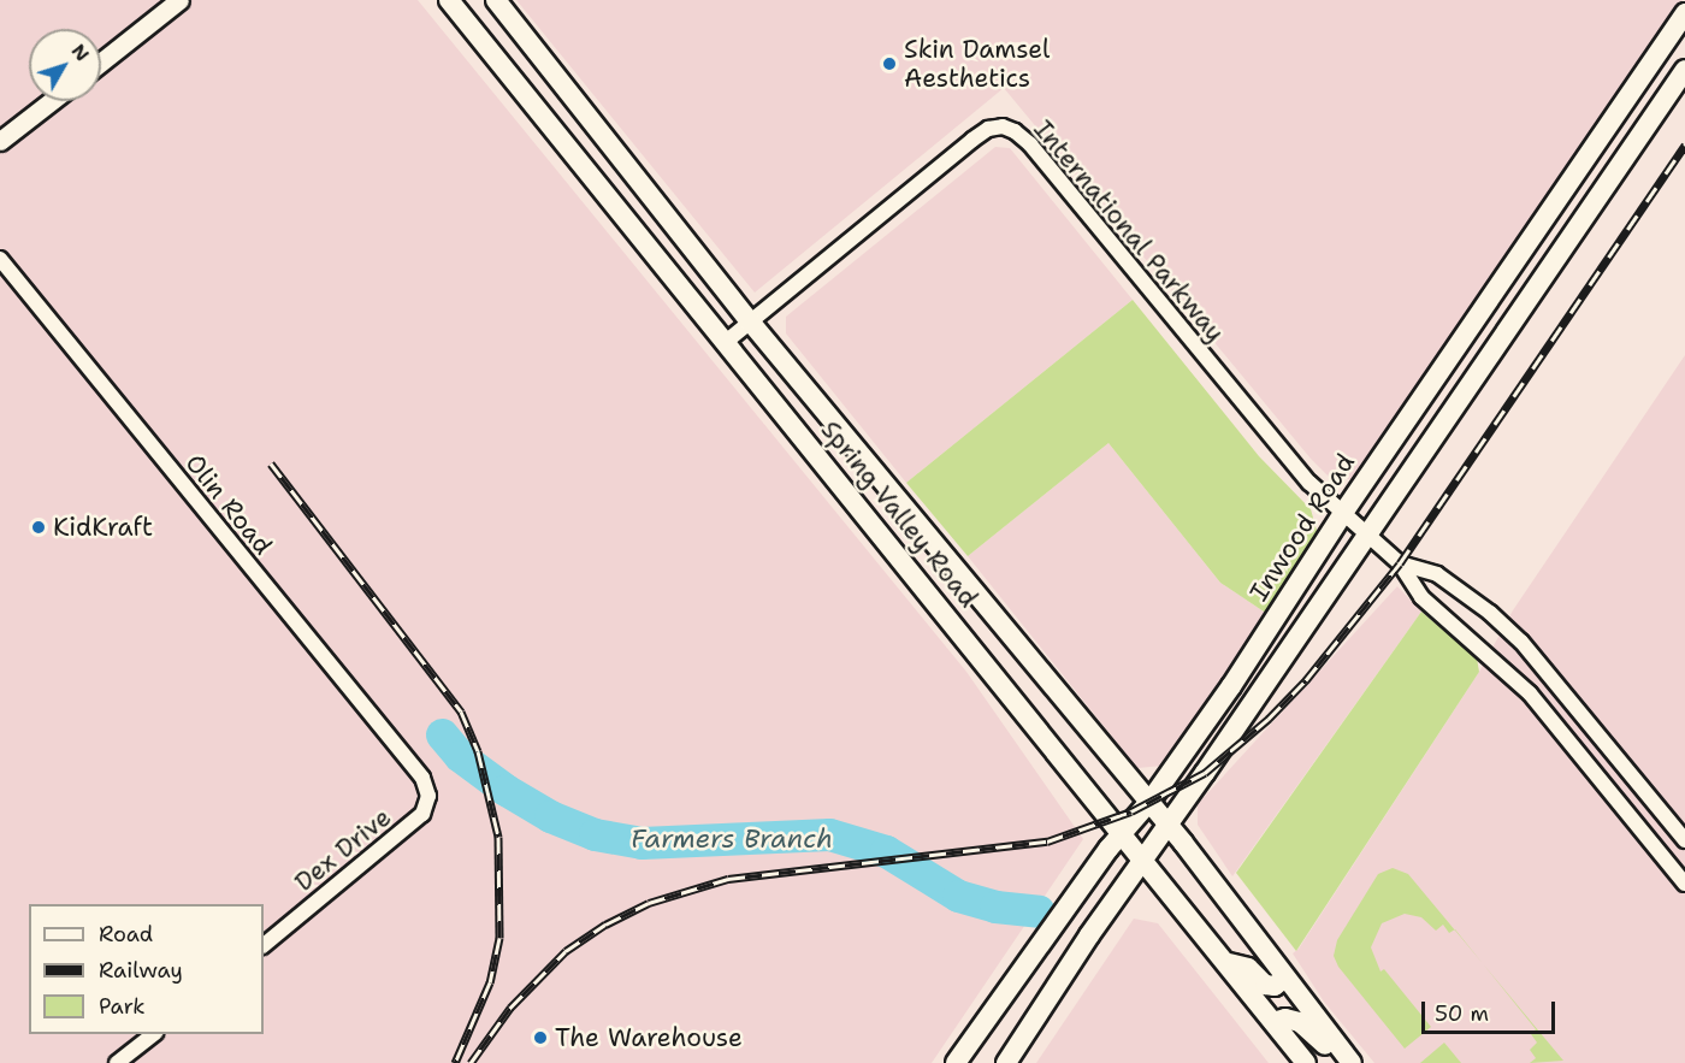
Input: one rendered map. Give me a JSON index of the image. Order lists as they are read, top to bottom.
{
  "streets": {
    "main road": ["Spring Valley Road", "Inwood Road"],
    "street": ["International Parkway", "Olin Road", "Dex Drive"]
  },
  "crossings": [
    ["International Parkway", "Spring Valley Road"],
    ["International Parkway", "Inwood Road"],
    ["Olin Road", "Dex Drive"],
    ["Spring Valley Road", "Inwood Road"]
  ],
  "water": ["Farmers Branch"],
  "places": ["Skin Damsel Aesthetics", "KidKraft", "The Warehouse"],
  "legend": ["Road", "Railway", "Park"],
  "scale_bar": "50 m",
  "north": "top right"
}
